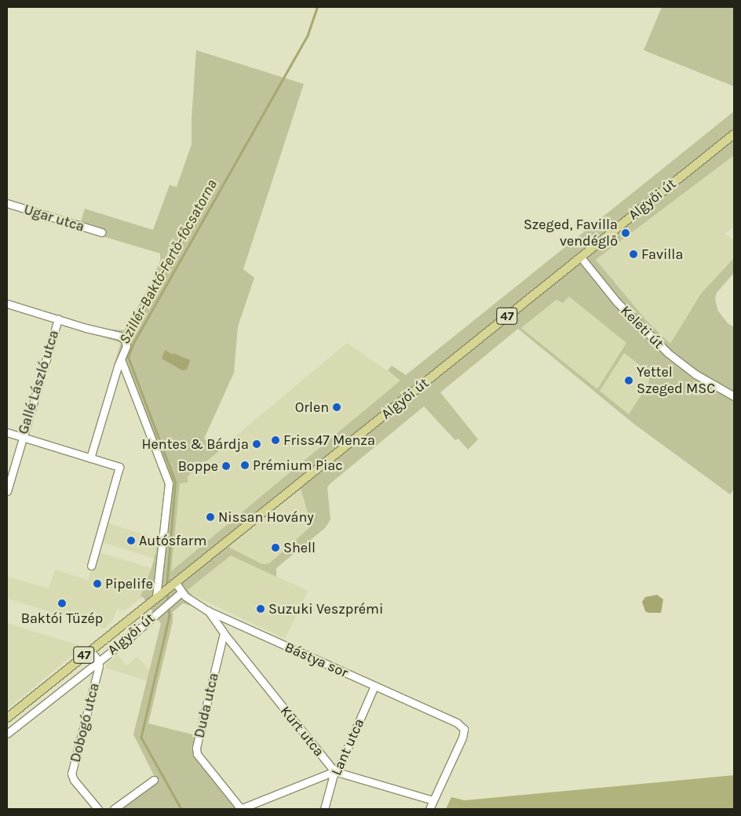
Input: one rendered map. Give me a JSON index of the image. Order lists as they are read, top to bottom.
{
  "streets": {
    "main road": ["Algyői út", "47"],
    "street": [
      "Ugar utca",
      "Keleti út",
      "Gallé László utca",
      "Bástya sor",
      "Duda utca",
      "Dobogó utca",
      "Kürt utca",
      "Lant utca"
    ]
  },
  "crossings": [
    ["Algyői út", "Keleti út"],
    ["Algyői út", "Bástya sor"],
    ["Algyői út", "Dobogó utca"],
    ["Bástya sor", "Duda utca"],
    ["Bástya sor", "Kürt utca"],
    ["Bástya sor", "Lant utca"],
    ["Duda utca", "Kürt utca"],
    ["Kürt utca", "Lant utca"]
  ],
  "water": ["Szillér-Baktó-Fertő-főcsatorna"],
  "places": [
    "Szeged, Favilla vendéglő",
    "Favilla",
    "Yettel Szeged MSC",
    "Orlen",
    "Friss47 Menza",
    "Hentes & Bárdja",
    "Prémium Piac",
    "Boppe",
    "Nissan Hovány",
    "Autósfarm",
    "Shell",
    "Pipelife",
    "Baktói Tüzép",
    "Suzuki Veszprémi"
  ]
}
